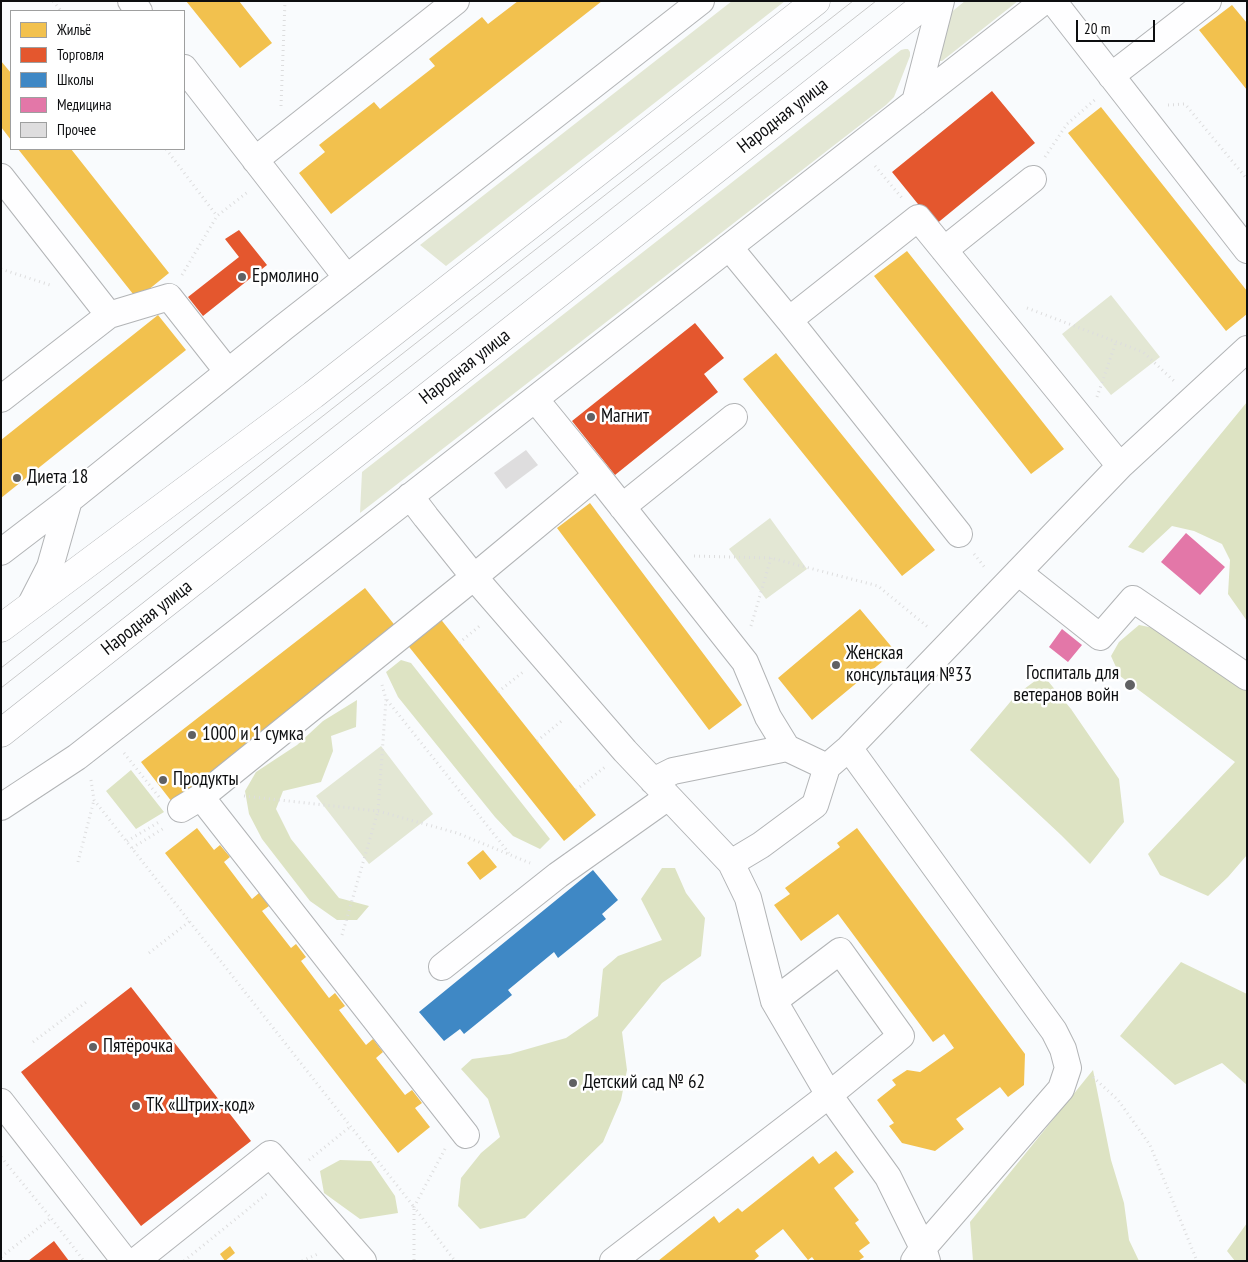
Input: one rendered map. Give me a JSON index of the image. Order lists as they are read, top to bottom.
{
  "streets": {
    "main road": ["Народная улица"]
  },
  "places": [
    "Ермолино",
    "Магнит",
    "Диета 18",
    "Женская консультация №33",
    "Госпиталь для ветеранов войн",
    "1000 и 1 сумка",
    "Продукты",
    "Пятёрочка",
    "Детский сад № 62",
    "ТК «Штрих-код»"
  ],
  "legend": [
    "Жильё",
    "Торговля",
    "Школы",
    "Медицина",
    "Прочее"
  ],
  "scale_bar": "20 m"
}
